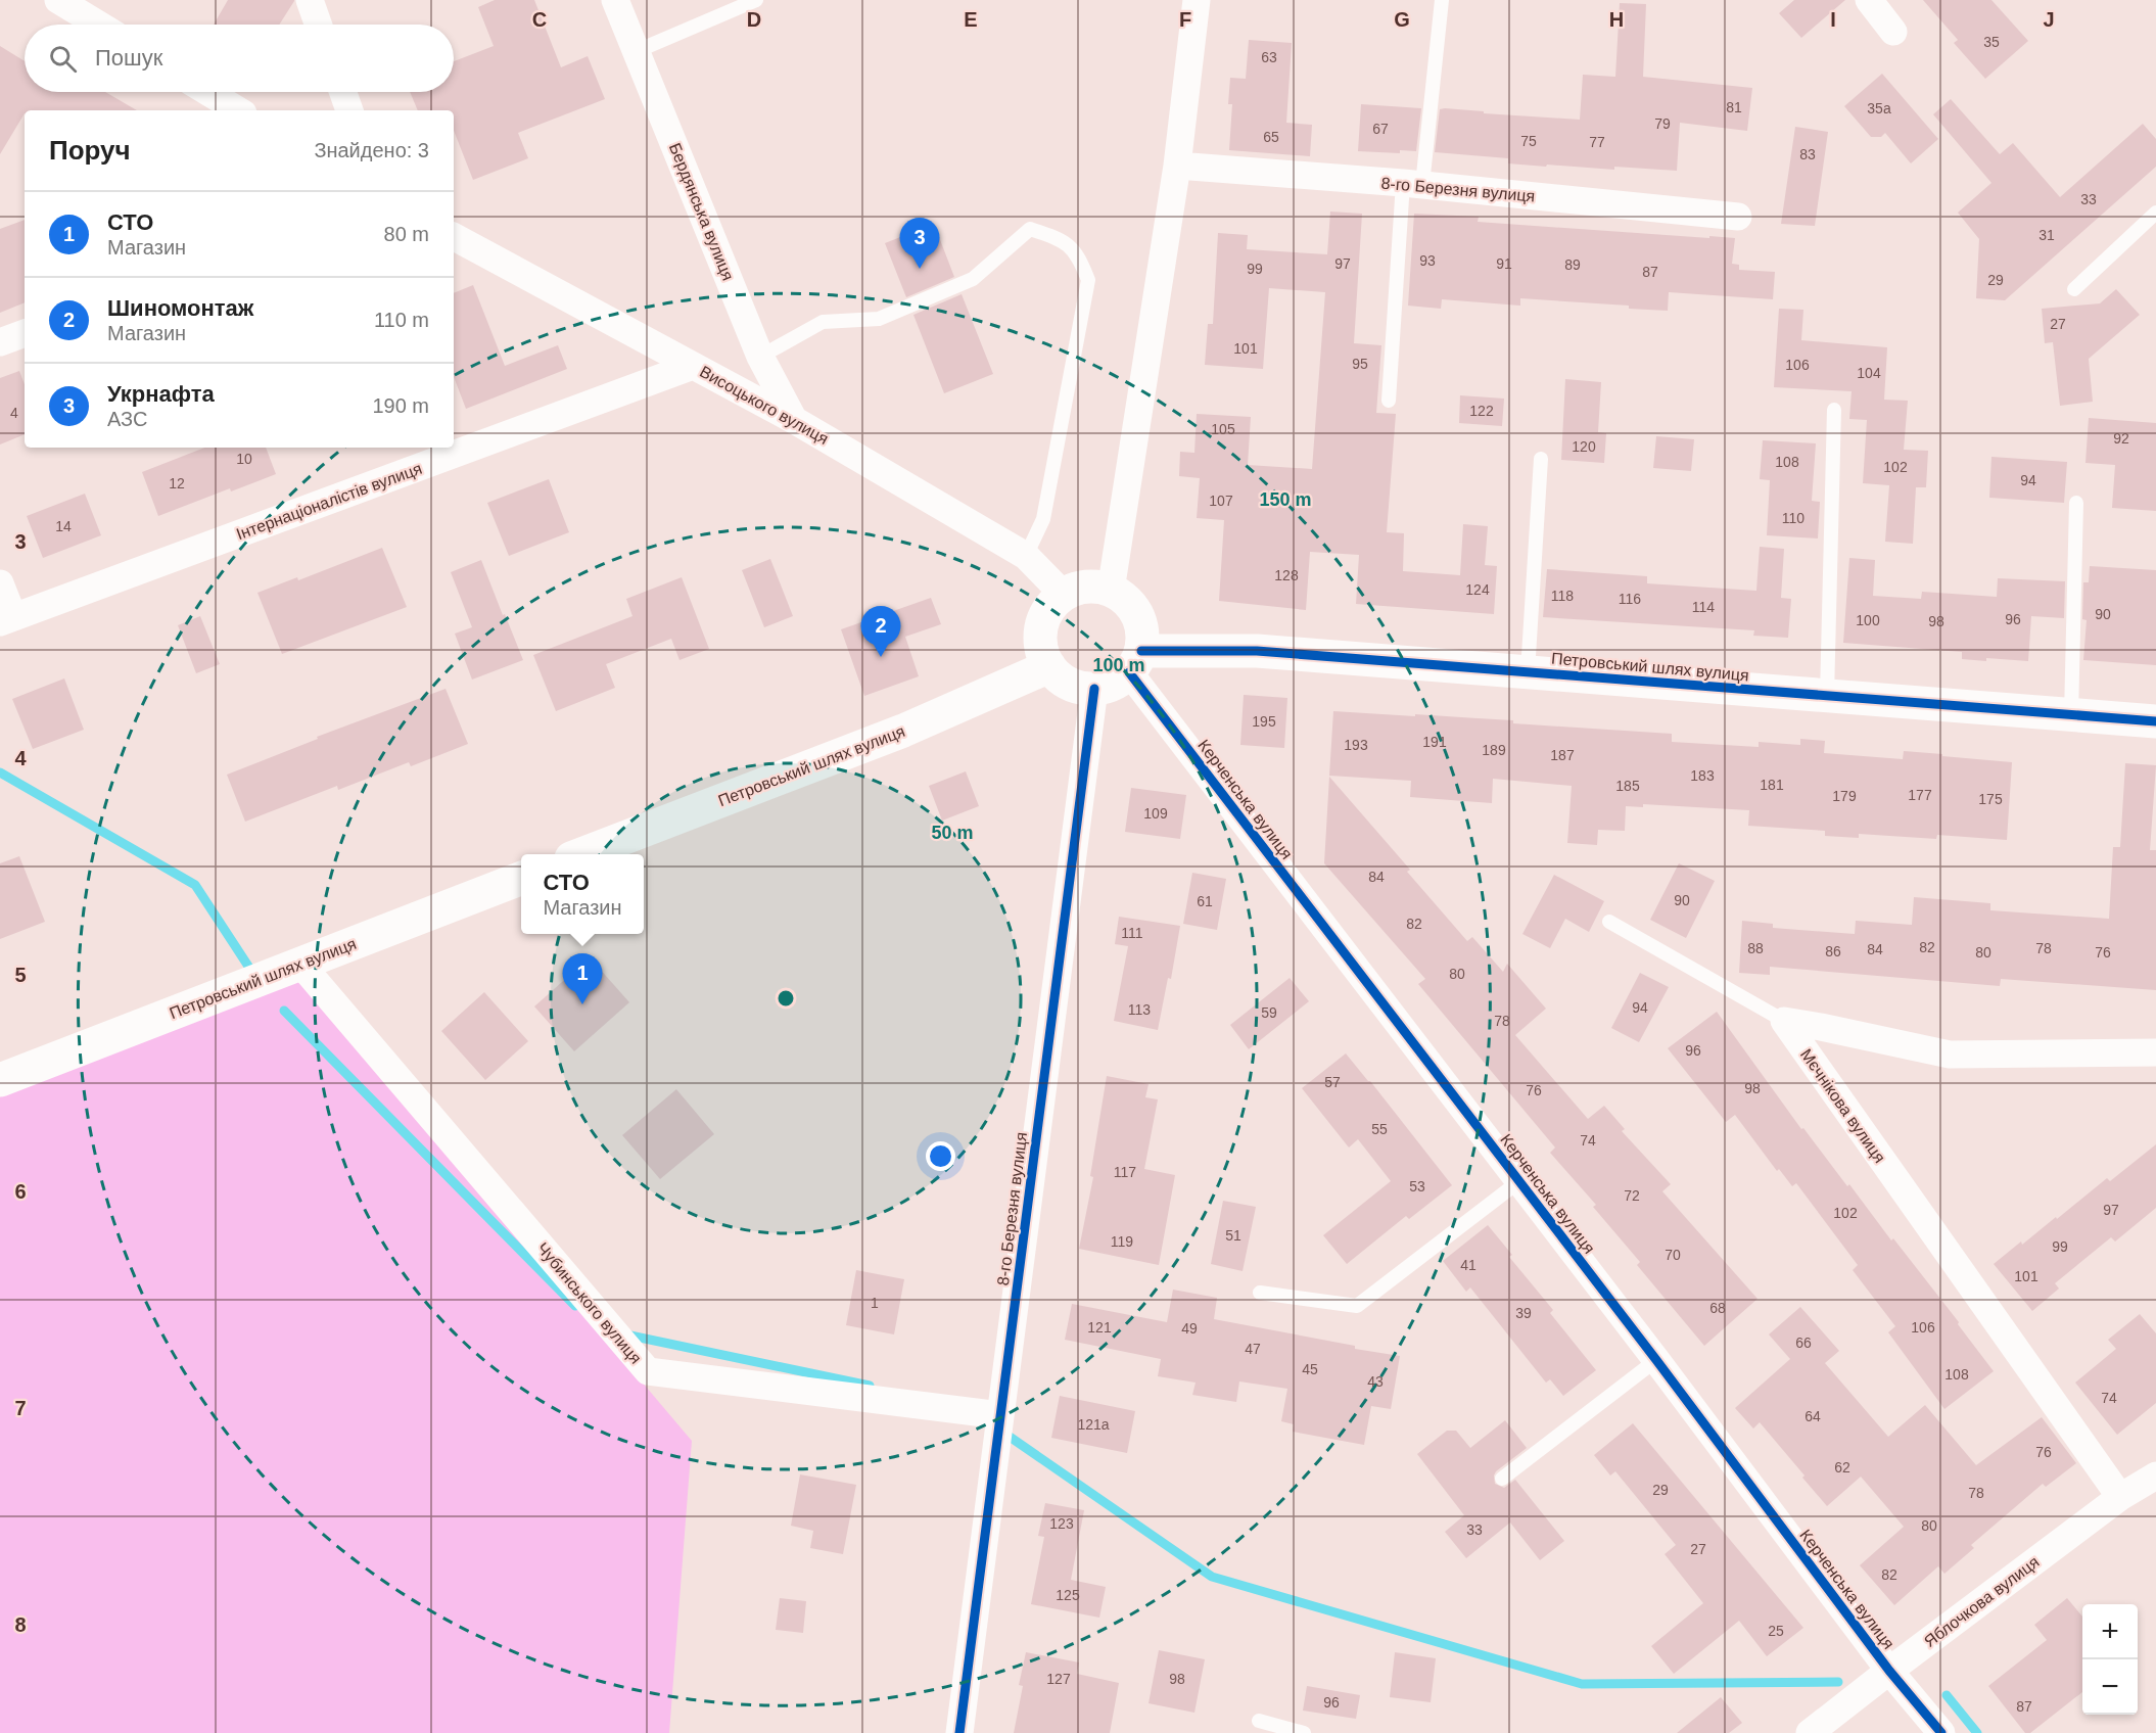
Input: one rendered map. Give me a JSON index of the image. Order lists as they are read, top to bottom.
{
  "streets": {
    "street": [
      "8-го Березня вулиця",
      "Бердянська вулиця",
      "Висоцького вулиця",
      "Інтернаціоналістів вулиця",
      "Петровський шлях вулиця",
      "Керченська вулиця",
      "Мєчнікова вулиця",
      "Чубинського вулиця",
      "Яблочкова вулиця"
    ]
  },
  "crossings": [
    ["8-го Березня вулиця", "Висоцького вулиця"],
    ["8-го Березня вулиця", "Петровський шлях вулиця"],
    ["8-го Березня вулиця", "Керченська вулиця"],
    ["8-го Березня вулиця", "Чубинського вулиця"],
    ["Бердянська вулиця", "Висоцького вулиця"],
    ["Висоцького вулиця", "Інтернаціоналістів вулиця"],
    ["Висоцького вулиця", "Петровський шлях вулиця"],
    ["Висоцького вулиця", "Керченська вулиця"],
    ["Петровський шлях вулиця", "Керченська вулиця"],
    ["Петровський шлях вулиця", "Чубинського вулиця"],
    ["Керченська вулиця", "Яблочкова вулиця"],
    ["Мєчнікова вулиця", "Яблочкова вулиця"]
  ],
  "house_numbers": [
    "35",
    "63",
    "81",
    "35а",
    "79",
    "67",
    "65",
    "75",
    "77",
    "83",
    "33",
    "31",
    "93",
    "97",
    "91",
    "89",
    "99",
    "87",
    "29",
    "27",
    "101",
    "95",
    "106",
    "104",
    "122",
    "4",
    "105",
    "92",
    "120",
    "10",
    "108",
    "102",
    "94",
    "12",
    "107",
    "110",
    "14",
    "128",
    "124",
    "118",
    "116",
    "114",
    "90",
    "96",
    "100",
    "98",
    "195",
    "191",
    "193",
    "189",
    "187",
    "183",
    "181",
    "185",
    "177",
    "179",
    "175",
    "109",
    "84",
    "90",
    "61",
    "82",
    "111",
    "82",
    "88",
    "78",
    "84",
    "86",
    "80",
    "76",
    "80",
    "94",
    "113",
    "59",
    "78",
    "96",
    "57",
    "98",
    "76",
    "55",
    "74",
    "117",
    "53",
    "72",
    "97",
    "102",
    "51",
    "119",
    "99",
    "70",
    "41",
    "101",
    "1",
    "68",
    "39",
    "121",
    "106",
    "49",
    "66",
    "47",
    "45",
    "108",
    "43",
    "74",
    "64",
    "121а",
    "76",
    "62",
    "29",
    "78",
    "123",
    "80",
    "33",
    "27",
    "82",
    "125",
    "25",
    "127",
    "98",
    "96",
    "87"
  ],
  "page": {
    "search": "Пошук",
    "heading": ["Поруч", "Знайдено: 3"],
    "list": [
      {
        "mark": "1",
        "name": "СТО",
        "note": "Магазин",
        "value": "80 m"
      },
      {
        "mark": "2",
        "name": "Шиномонтаж",
        "note": "Магазин",
        "value": "110 m"
      },
      {
        "mark": "3",
        "name": "Укрнафта",
        "note": "АЗС",
        "value": "190 m"
      }
    ],
    "pins": ["3", "2", "1"],
    "popup": ["СТО", "Магазин"],
    "map_buttons": ["+", "−"]
  },
  "grid": {
    "columns": [
      "C",
      "D",
      "E",
      "F",
      "G",
      "H",
      "I",
      "J"
    ],
    "rows": [
      "3",
      "4",
      "5",
      "6",
      "7",
      "8"
    ]
  },
  "rings": ["150 m", "100 m", "50 m"]
}
